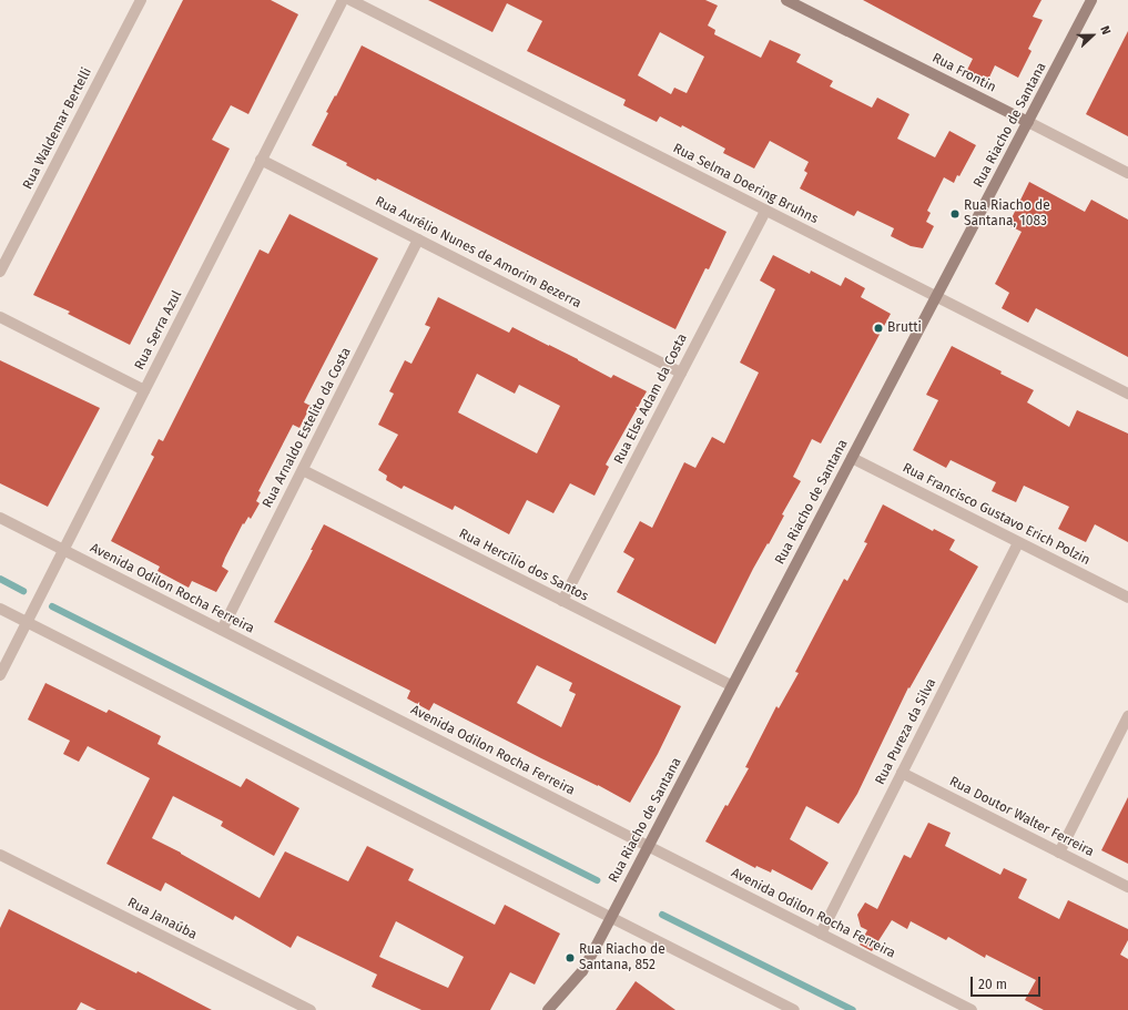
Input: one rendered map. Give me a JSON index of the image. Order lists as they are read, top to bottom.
{
  "streets": {
    "street": [
      "Rua Frontin",
      "Rua Riacho de Santana",
      "Rua Waldemar Bertelli",
      "Rua Selma Doering Bruhns",
      "Rua Aurélio Nunes de Amorim Bezerra",
      "Rua Serra Azul",
      "Rua Else Adam da Costa",
      "Rua Arnaldo Estelito da Costa",
      "Rua Francisco Gustavo Erich Polzin",
      "Rua Hercílio dos Santos",
      "Avenida Odilon Rocha Ferreira",
      "Rua Pureza da Silva",
      "Rua Doutor Walter Ferreira",
      "Rua Janaúba"
    ]
  },
  "crossings": [
    ["Rua Frontin", "Rua Riacho de Santana"],
    ["Rua Riacho de Santana", "Rua Selma Doering Bruhns"],
    ["Rua Riacho de Santana", "Rua Francisco Gustavo Erich Polzin"],
    ["Rua Riacho de Santana", "Rua Hercílio dos Santos"],
    ["Rua Riacho de Santana", "Avenida Odilon Rocha Ferreira"],
    ["Rua Selma Doering Bruhns", "Rua Else Adam da Costa"],
    ["Rua Aurélio Nunes de Amorim Bezerra", "Rua Serra Azul"],
    ["Rua Aurélio Nunes de Amorim Bezerra", "Rua Else Adam da Costa"],
    ["Rua Aurélio Nunes de Amorim Bezerra", "Rua Arnaldo Estelito da Costa"],
    ["Rua Serra Azul", "Avenida Odilon Rocha Ferreira"],
    ["Rua Else Adam da Costa", "Rua Hercílio dos Santos"],
    ["Rua Arnaldo Estelito da Costa", "Rua Hercílio dos Santos"],
    ["Rua Arnaldo Estelito da Costa", "Avenida Odilon Rocha Ferreira"],
    ["Rua Francisco Gustavo Erich Polzin", "Rua Pureza da Silva"],
    ["Avenida Odilon Rocha Ferreira", "Rua Pureza da Silva"],
    ["Rua Pureza da Silva", "Rua Doutor Walter Ferreira"]
  ],
  "places": ["Rua Riacho de Santana, 1083", "Brutti", "Rua Riacho de Santana, 852"],
  "scale_bar": "20 m",
  "north": "right"
}
